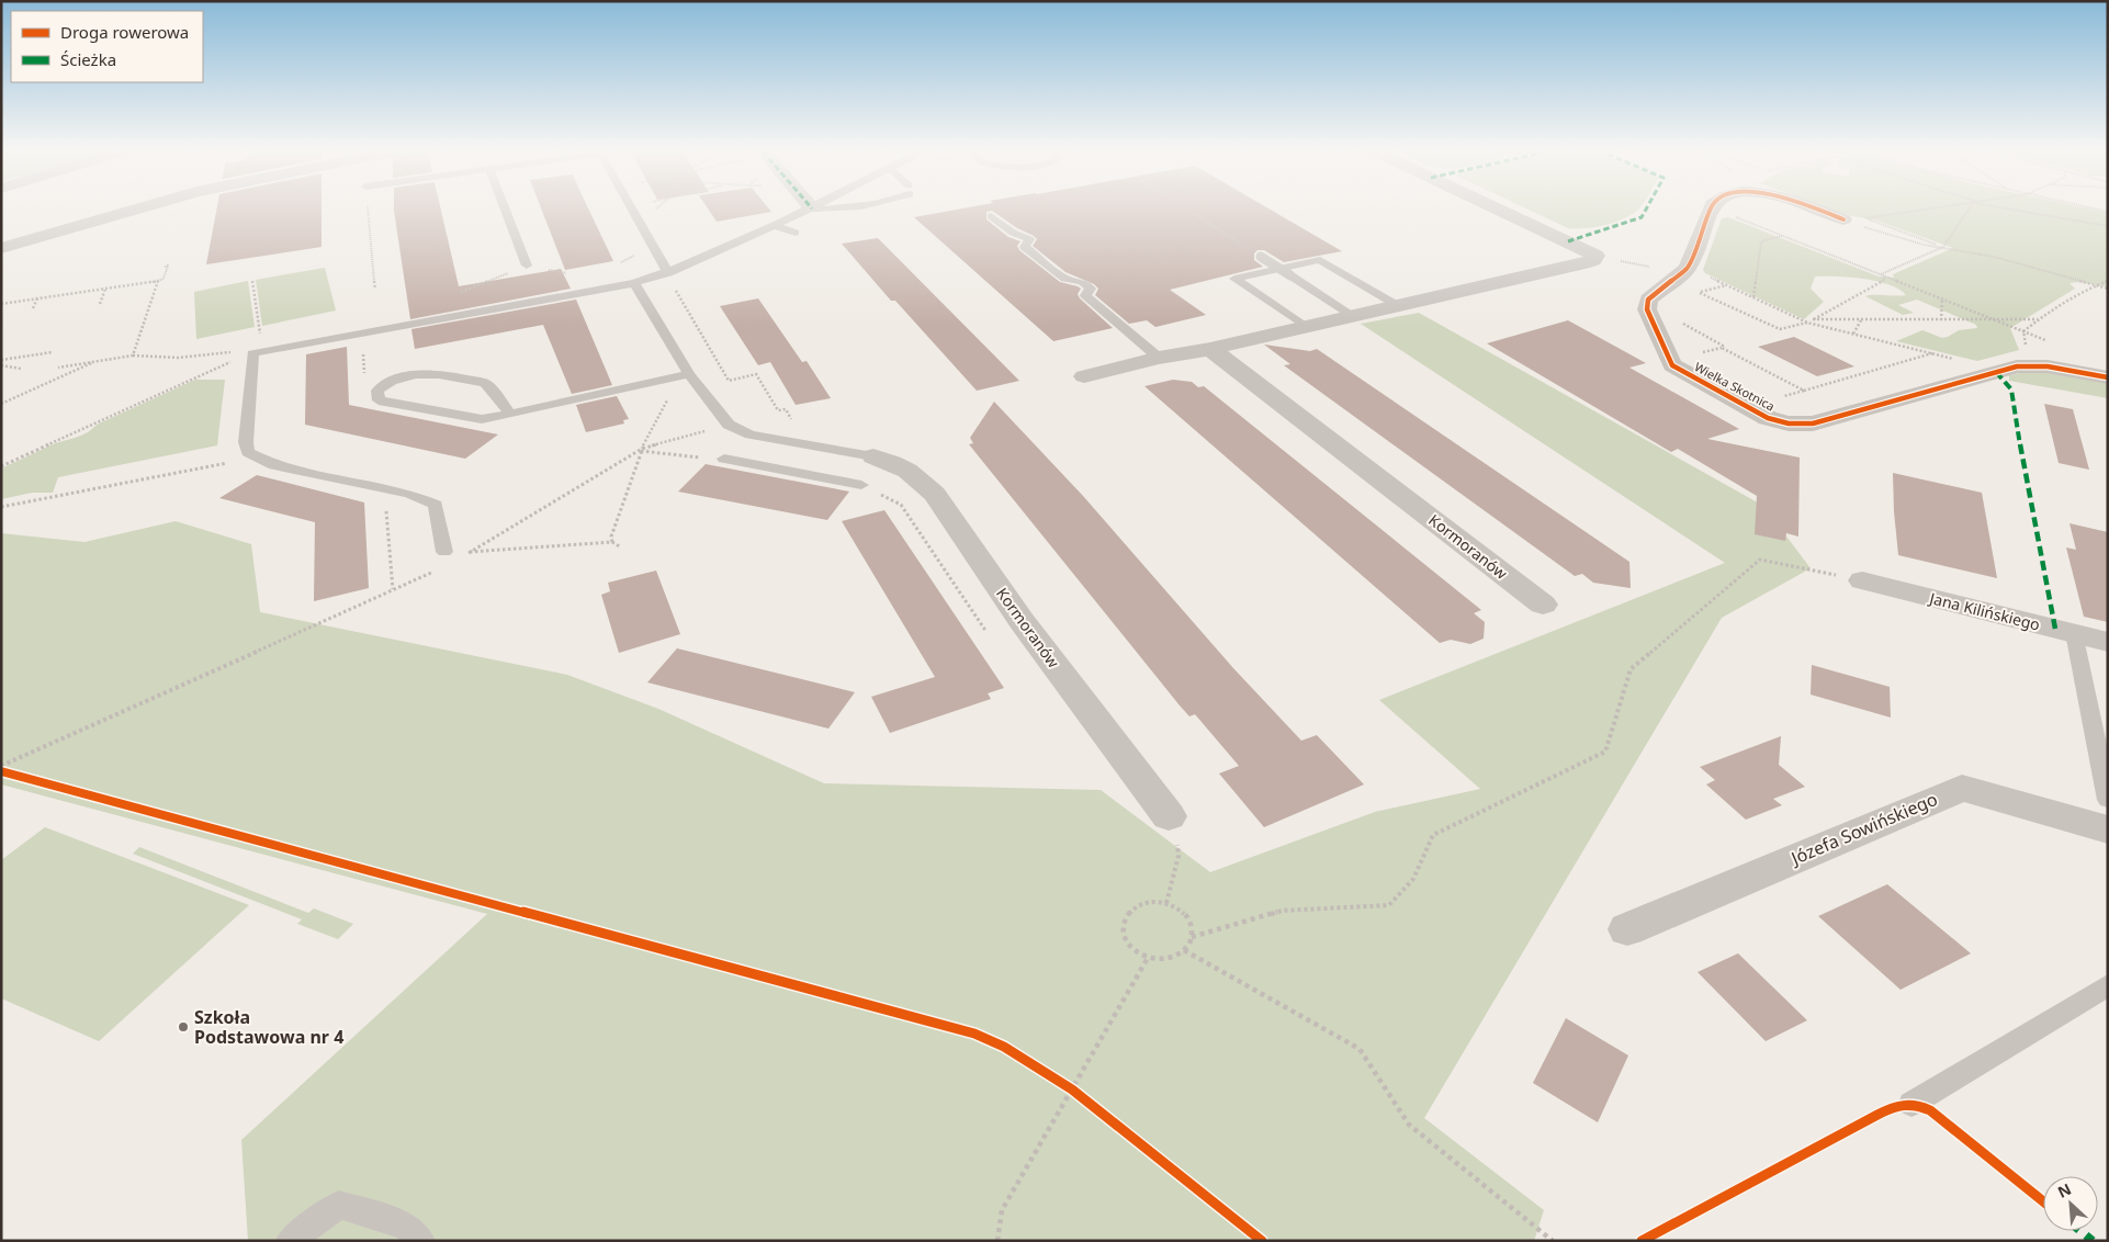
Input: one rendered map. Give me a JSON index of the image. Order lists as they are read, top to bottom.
{
  "streets": {
    "street": [
      "Wielka Skotnica",
      "Kormoranów",
      "Jana Kilińskiego",
      "Józefa Sowińskiego"
    ]
  },
  "places": ["Szkoła Podstawowa nr 4"],
  "legend": ["Droga rowerowa", "Ścieżka"],
  "north": "top left"
}
